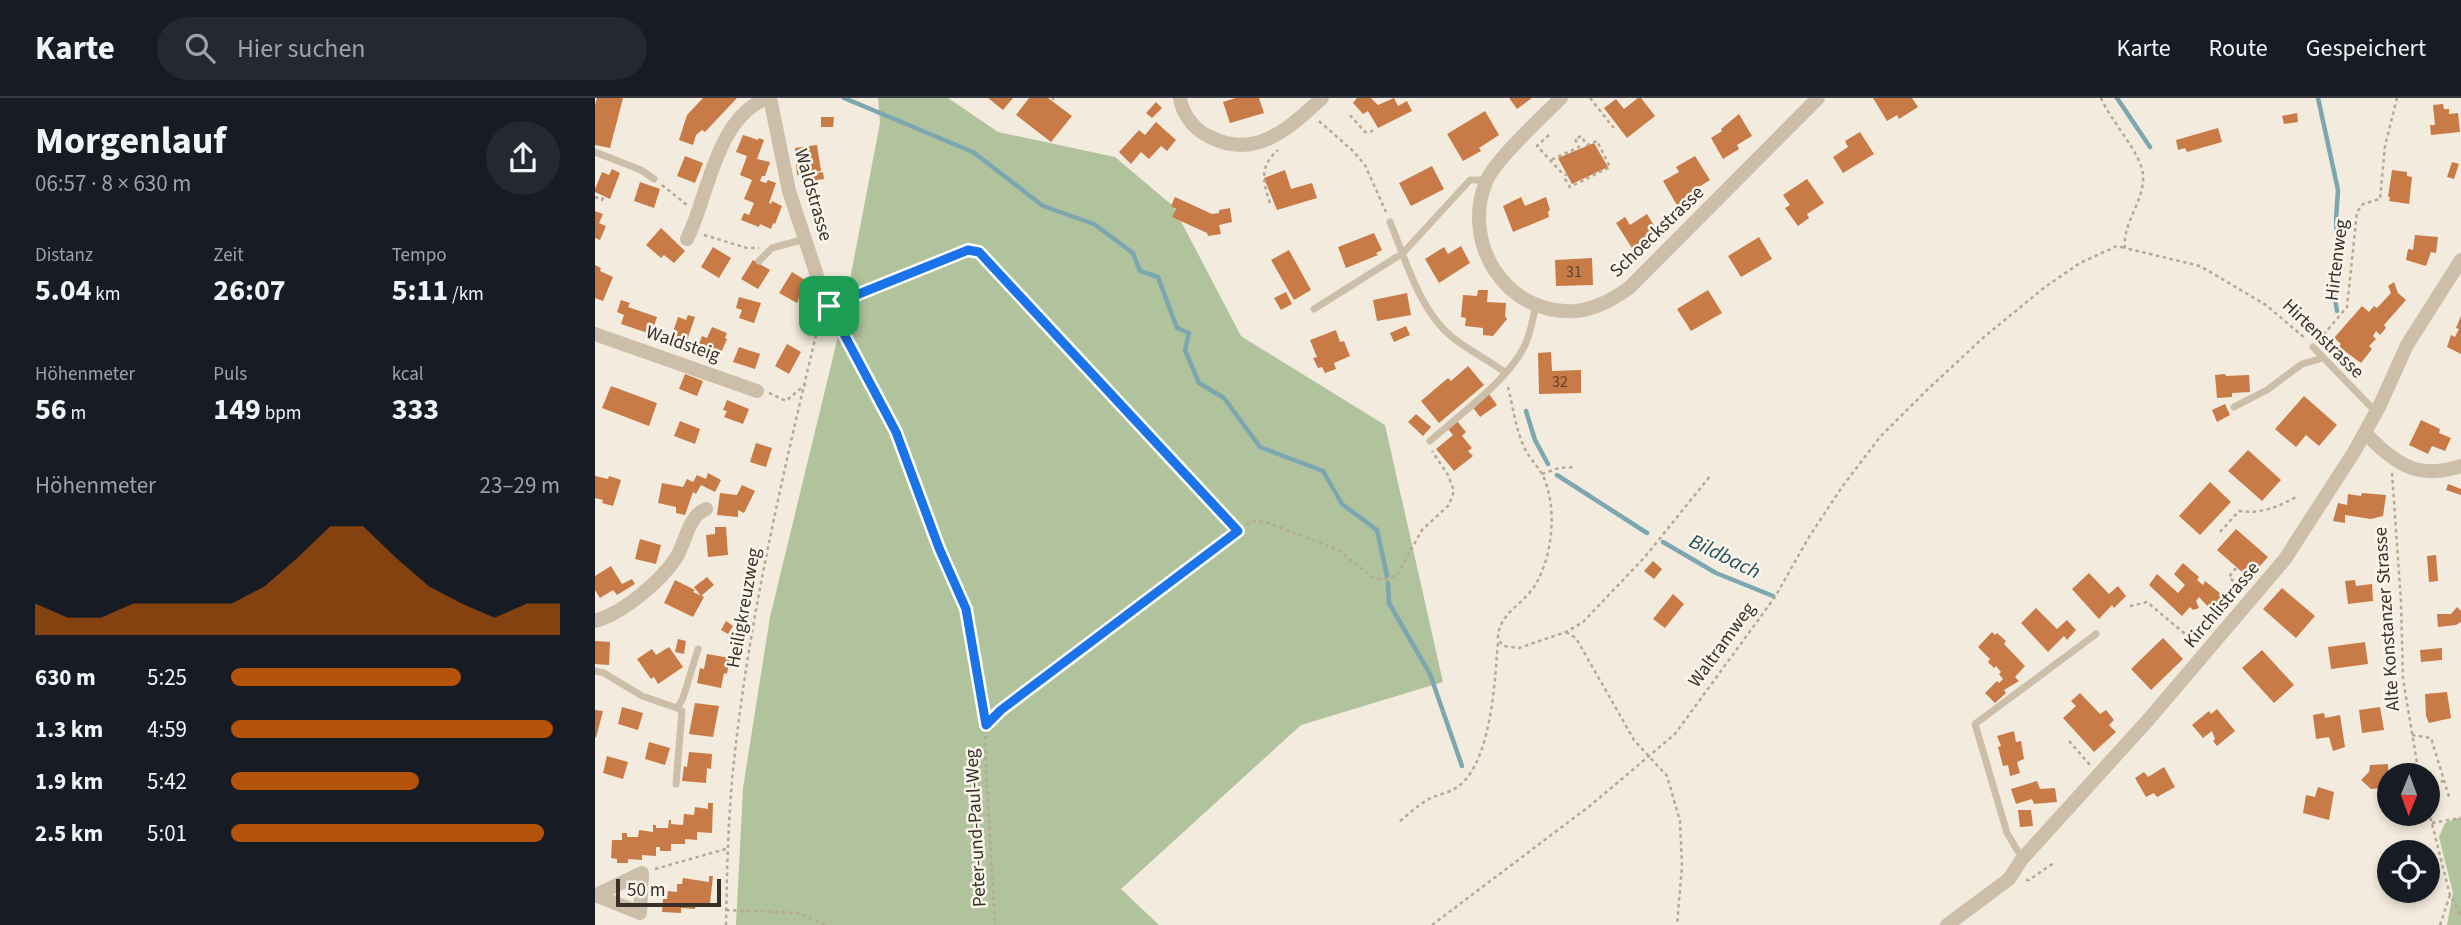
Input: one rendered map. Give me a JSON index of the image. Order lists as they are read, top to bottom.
{
  "streets": {
    "street": [
      "Waldstrasse",
      "Schoeckstrasse",
      "Waldsteig",
      "Kirchlistrasse"
    ],
    "lane": ["Hirtenstrasse"],
    "path": [
      "Hirtenweg",
      "Heiligkreuzweg",
      "Alte Konstanzer Strasse",
      "Waltramweg",
      "Peter-und-Paul-Weg"
    ]
  },
  "crossings": [
    ["Waldstrasse", "Heiligkreuzweg"],
    ["Waldstrasse", "Peter-und-Paul-Weg"],
    ["Hirtenweg", "Hirtenstrasse"],
    ["Hirtenstrasse", "Kirchlistrasse"],
    ["Hirtenstrasse", "Waltramweg"],
    ["Heiligkreuzweg", "Peter-und-Paul-Weg"]
  ],
  "water": ["Bildbach"],
  "house_numbers": ["31", "32"],
  "scale_bar": "50 m",
  "north": "bottom",
  "page": {
    "header": "Karte",
    "search": "Hier suchen",
    "nav": ["Karte", "Route", "Gespeichert"],
    "heading": ["Morgenlauf", "06:57 · 8 × 630 m"],
    "stats": [
      ["Distanz", "5.04 km"],
      ["Zeit", "26:07"],
      ["Tempo", "5:11 /km"],
      ["Höhenmeter", "56 m"],
      ["Puls", "149 bpm"],
      ["kcal", "333"]
    ],
    "chart": ["Höhenmeter", "23–29 m"],
    "list": [
      {
        "name": "630 m",
        "note": "5:25"
      },
      {
        "name": "1.3 km",
        "note": "4:59"
      },
      {
        "name": "1.9 km",
        "note": "5:42"
      },
      {
        "name": "2.5 km",
        "note": "5:01"
      }
    ],
    "scale": "50 m"
  }
}
